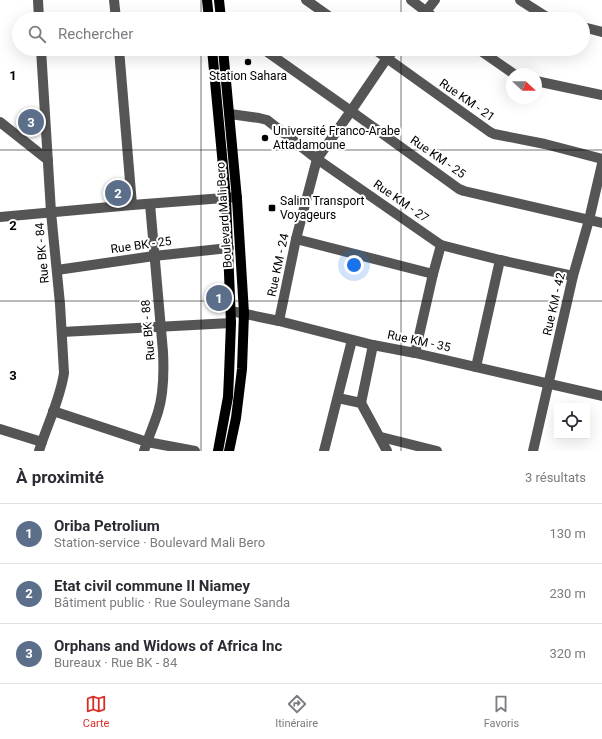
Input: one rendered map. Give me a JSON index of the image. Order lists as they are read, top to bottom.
{
  "streets": {
    "main road": ["Boulevard Mali Bero"],
    "street": [
      "Rue KM - 21",
      "Rue KM - 25",
      "Rue KM - 27",
      "Rue BK - 25",
      "Rue BK - 84",
      "Rue KM - 24",
      "Rue KM - 42",
      "Rue BK - 88",
      "Rue KM - 35"
    ]
  },
  "crossings": [
    ["Rue KM - 21", "Rue KM - 24"],
    ["Rue KM - 25", "Rue KM - 24"],
    ["Rue KM - 25", "Rue KM - 42"],
    ["Rue KM - 27", "Boulevard Mali Bero"],
    ["Rue KM - 27", "Rue KM - 24"],
    ["Rue KM - 27", "Rue KM - 42"],
    ["Boulevard Mali Bero", "Rue BK - 25"],
    ["Boulevard Mali Bero", "Rue KM - 35"],
    ["Rue BK - 25", "Rue BK - 84"],
    ["Rue BK - 25", "Rue BK - 88"],
    ["Rue KM - 24", "Rue KM - 35"],
    ["Rue KM - 42", "Rue KM - 35"]
  ],
  "places": {
    "other": ["Station Sahara", "Université Franco-Arabe Attadamoune"],
    "transit": ["Salim Transport Voyageurs"]
  },
  "north": "right",
  "page": {
    "search": "Rechercher",
    "pins": ["3", "2", "1"],
    "heading": ["À proximité", "3 résultats"],
    "list": [
      {
        "mark": "1",
        "name": "Oriba Petrolium",
        "note": "Station-service · Boulevard Mali Bero",
        "value": "130 m"
      },
      {
        "mark": "2",
        "name": "Etat civil commune II Niamey",
        "note": "Bâtiment public · Rue Souleymane Sanda",
        "value": "230 m"
      },
      {
        "mark": "3",
        "name": "Orphans and Widows of Africa Inc",
        "note": "Bureaux · Rue BK - 84",
        "value": "320 m"
      }
    ],
    "nav": ["Carte", "Itinéraire", "Favoris"]
  },
  "grid": {
    "rows": ["1", "2", "3"]
  }
}
